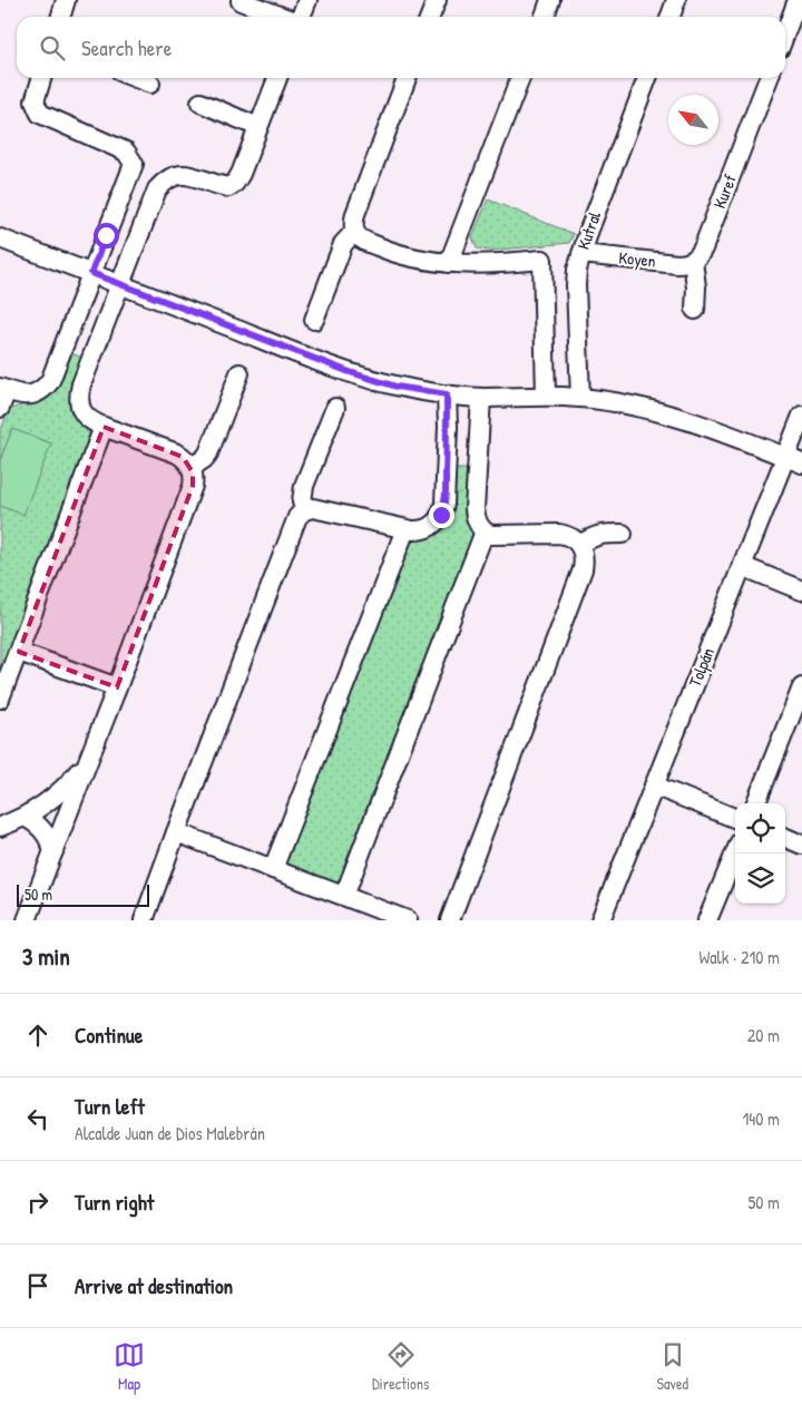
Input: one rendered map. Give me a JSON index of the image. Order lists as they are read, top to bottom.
{
  "streets": {
    "street": [
      "Kuref",
      "Kutral",
      "Koyen",
      "Tolpán"
    ]
  },
  "crossings": [
    ["Kuref", "Koyen"],
    ["Kutral", "Koyen"]
  ],
  "scale_bar": "50 m",
  "north": "top left",
  "page": {
    "search": "Search here",
    "scale": "50 m",
    "heading": ["3 min", "Walk · 210 m"],
    "list": [
      ["Continue", "20 m"],
      ["Turn left", "Alcalde Juan de Dios Malebrán", "140 m"],
      ["Turn right", "50 m"],
      "Arrive at destination"
    ],
    "nav": ["Map", "Directions", "Saved"]
  }
}
